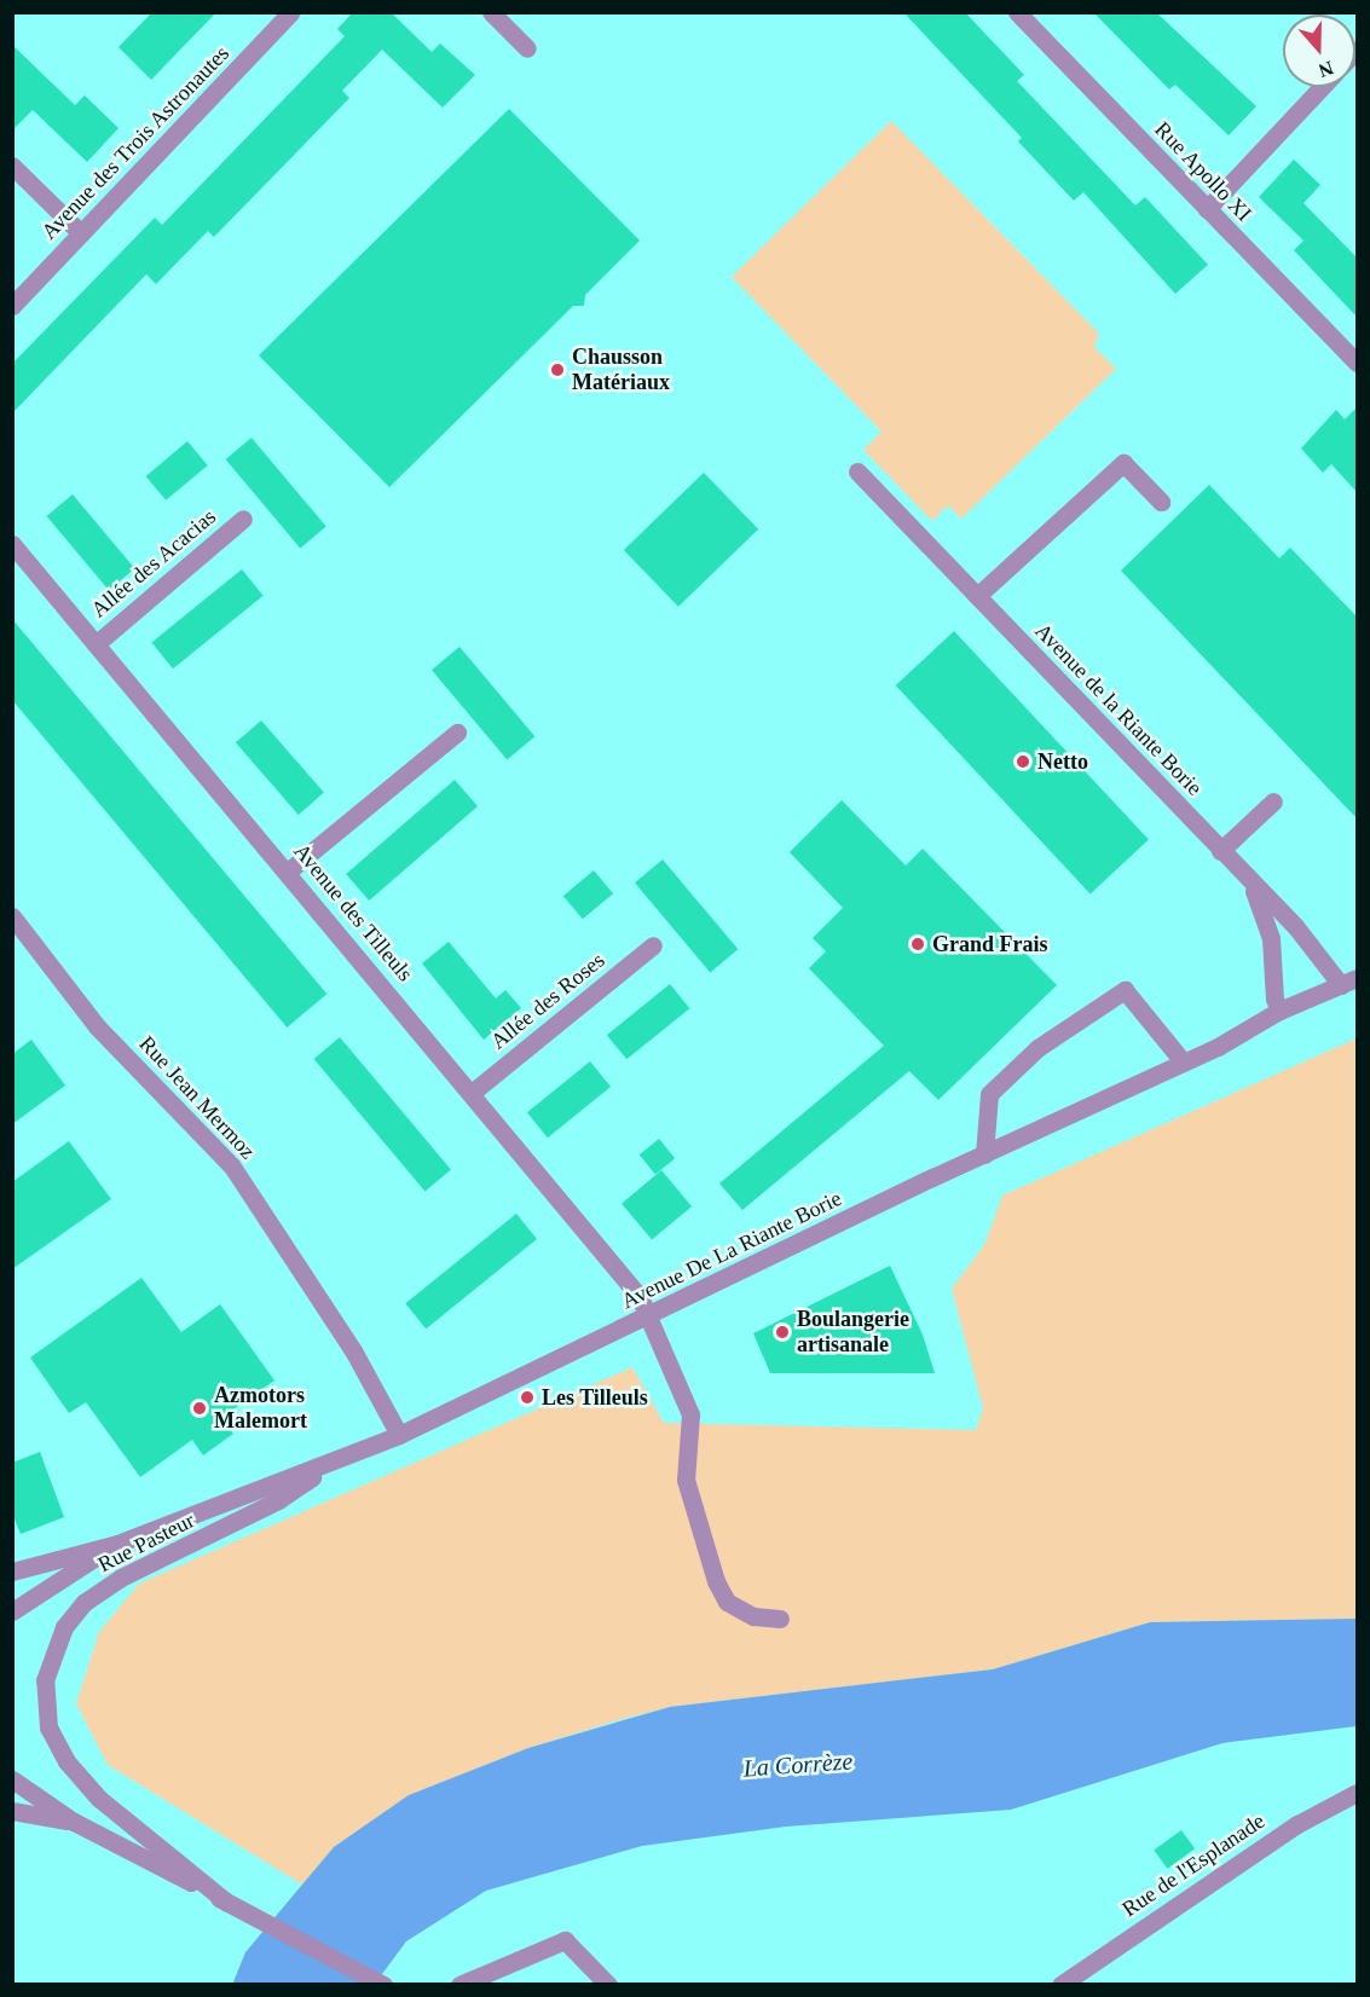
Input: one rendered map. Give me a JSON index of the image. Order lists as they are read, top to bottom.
{
  "streets": {
    "street": [
      "Avenue des Trois Astronautes",
      "Rue Apollo XI",
      "Allée des Acacias",
      "Avenue de la Riante Borie",
      "Avenue des Tilleuls",
      "Allée des Roses",
      "Rue Jean Mermoz",
      "Avenue De La Riante Borie",
      "Rue Pasteur",
      "Rue de l'Esplanade"
    ]
  },
  "crossings": [
    ["Allée des Acacias", "Avenue des Tilleuls"],
    ["Avenue de la Riante Borie", "Avenue De La Riante Borie"],
    ["Avenue des Tilleuls", "Allée des Roses"],
    ["Avenue des Tilleuls", "Avenue De La Riante Borie"],
    ["Rue Jean Mermoz", "Avenue De La Riante Borie"],
    ["Avenue De La Riante Borie", "Rue Pasteur"]
  ],
  "water": ["La Corrèze"],
  "places": [
    "Chausson Matériaux",
    "Netto",
    "Grand Frais",
    "Boulangerie artisanale",
    "Les Tilleuls",
    "Azmotors Malemort"
  ],
  "north": "bottom"
}
